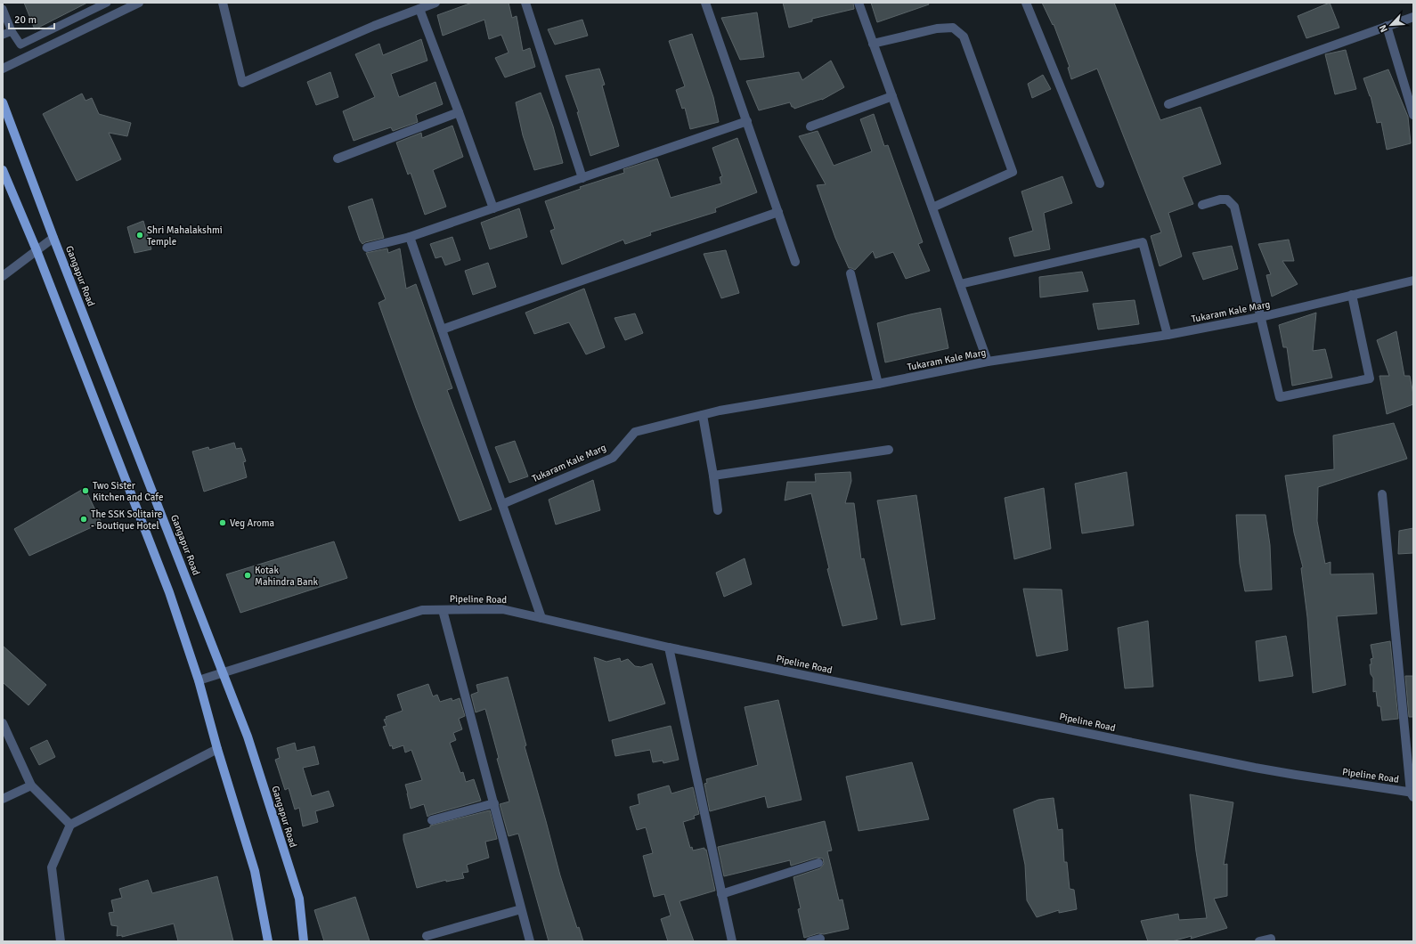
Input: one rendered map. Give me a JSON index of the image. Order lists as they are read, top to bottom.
{
  "streets": {
    "main road": ["Gangapur Road"],
    "street": ["Tukaram Kale Marg", "Pipeline Road"]
  },
  "crossings": [
    ["Gangapur Road", "Pipeline Road"]
  ],
  "places": [
    "Shri Mahalakshmi Temple",
    "Two Sister Kitchen and Cafe",
    "The SSK Solitaire - Boutique Hotel",
    "Veg Aroma",
    "Kotak Mahindra Bank"
  ],
  "scale_bar": "20 m",
  "north": "bottom left"
}
